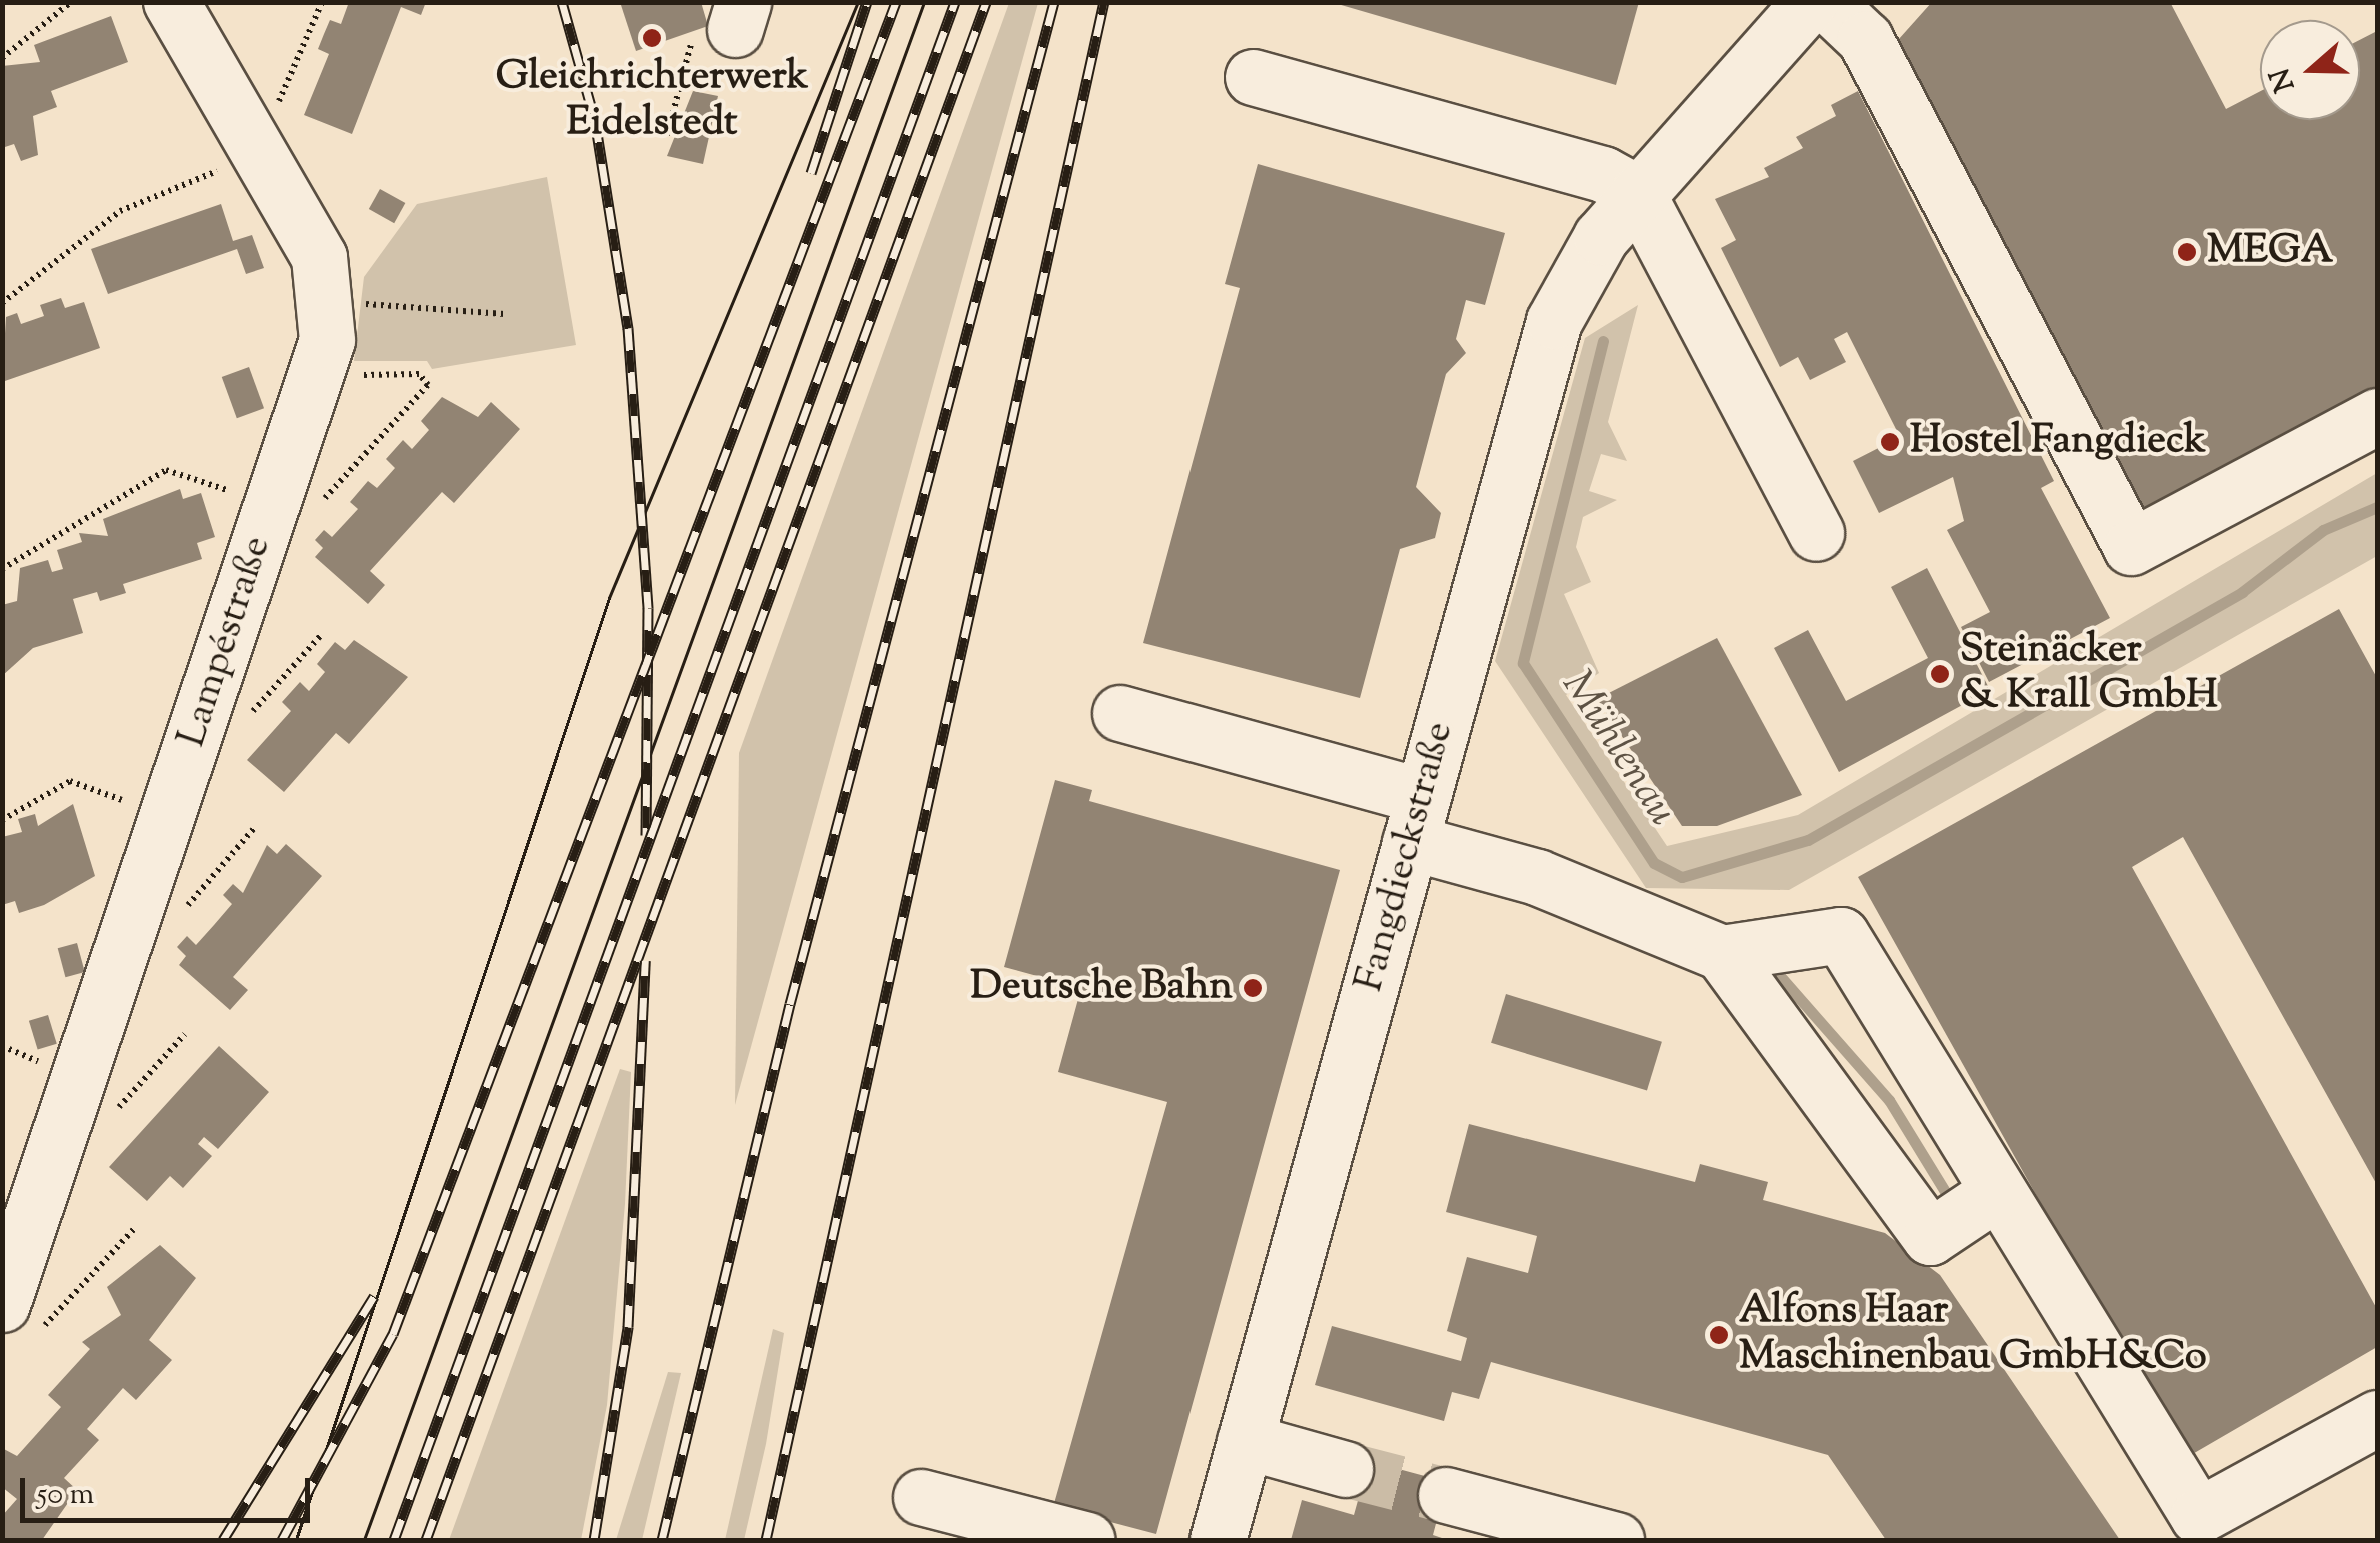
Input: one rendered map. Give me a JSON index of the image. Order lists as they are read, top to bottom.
{
  "streets": {
    "street": ["Lampéstraße", "Fangdieckstraße"]
  },
  "water": ["Mühlenau"],
  "places": [
    "Gleichrichterwerk Eidelstedt",
    "MEGA",
    "Hostel Fangdieck",
    "Steinäcker & Krall GmbH",
    "Deutsche Bahn",
    "Alfons Haar Maschinenbau GmbH&Co"
  ],
  "scale_bar": "50 m",
  "north": "left"
}
